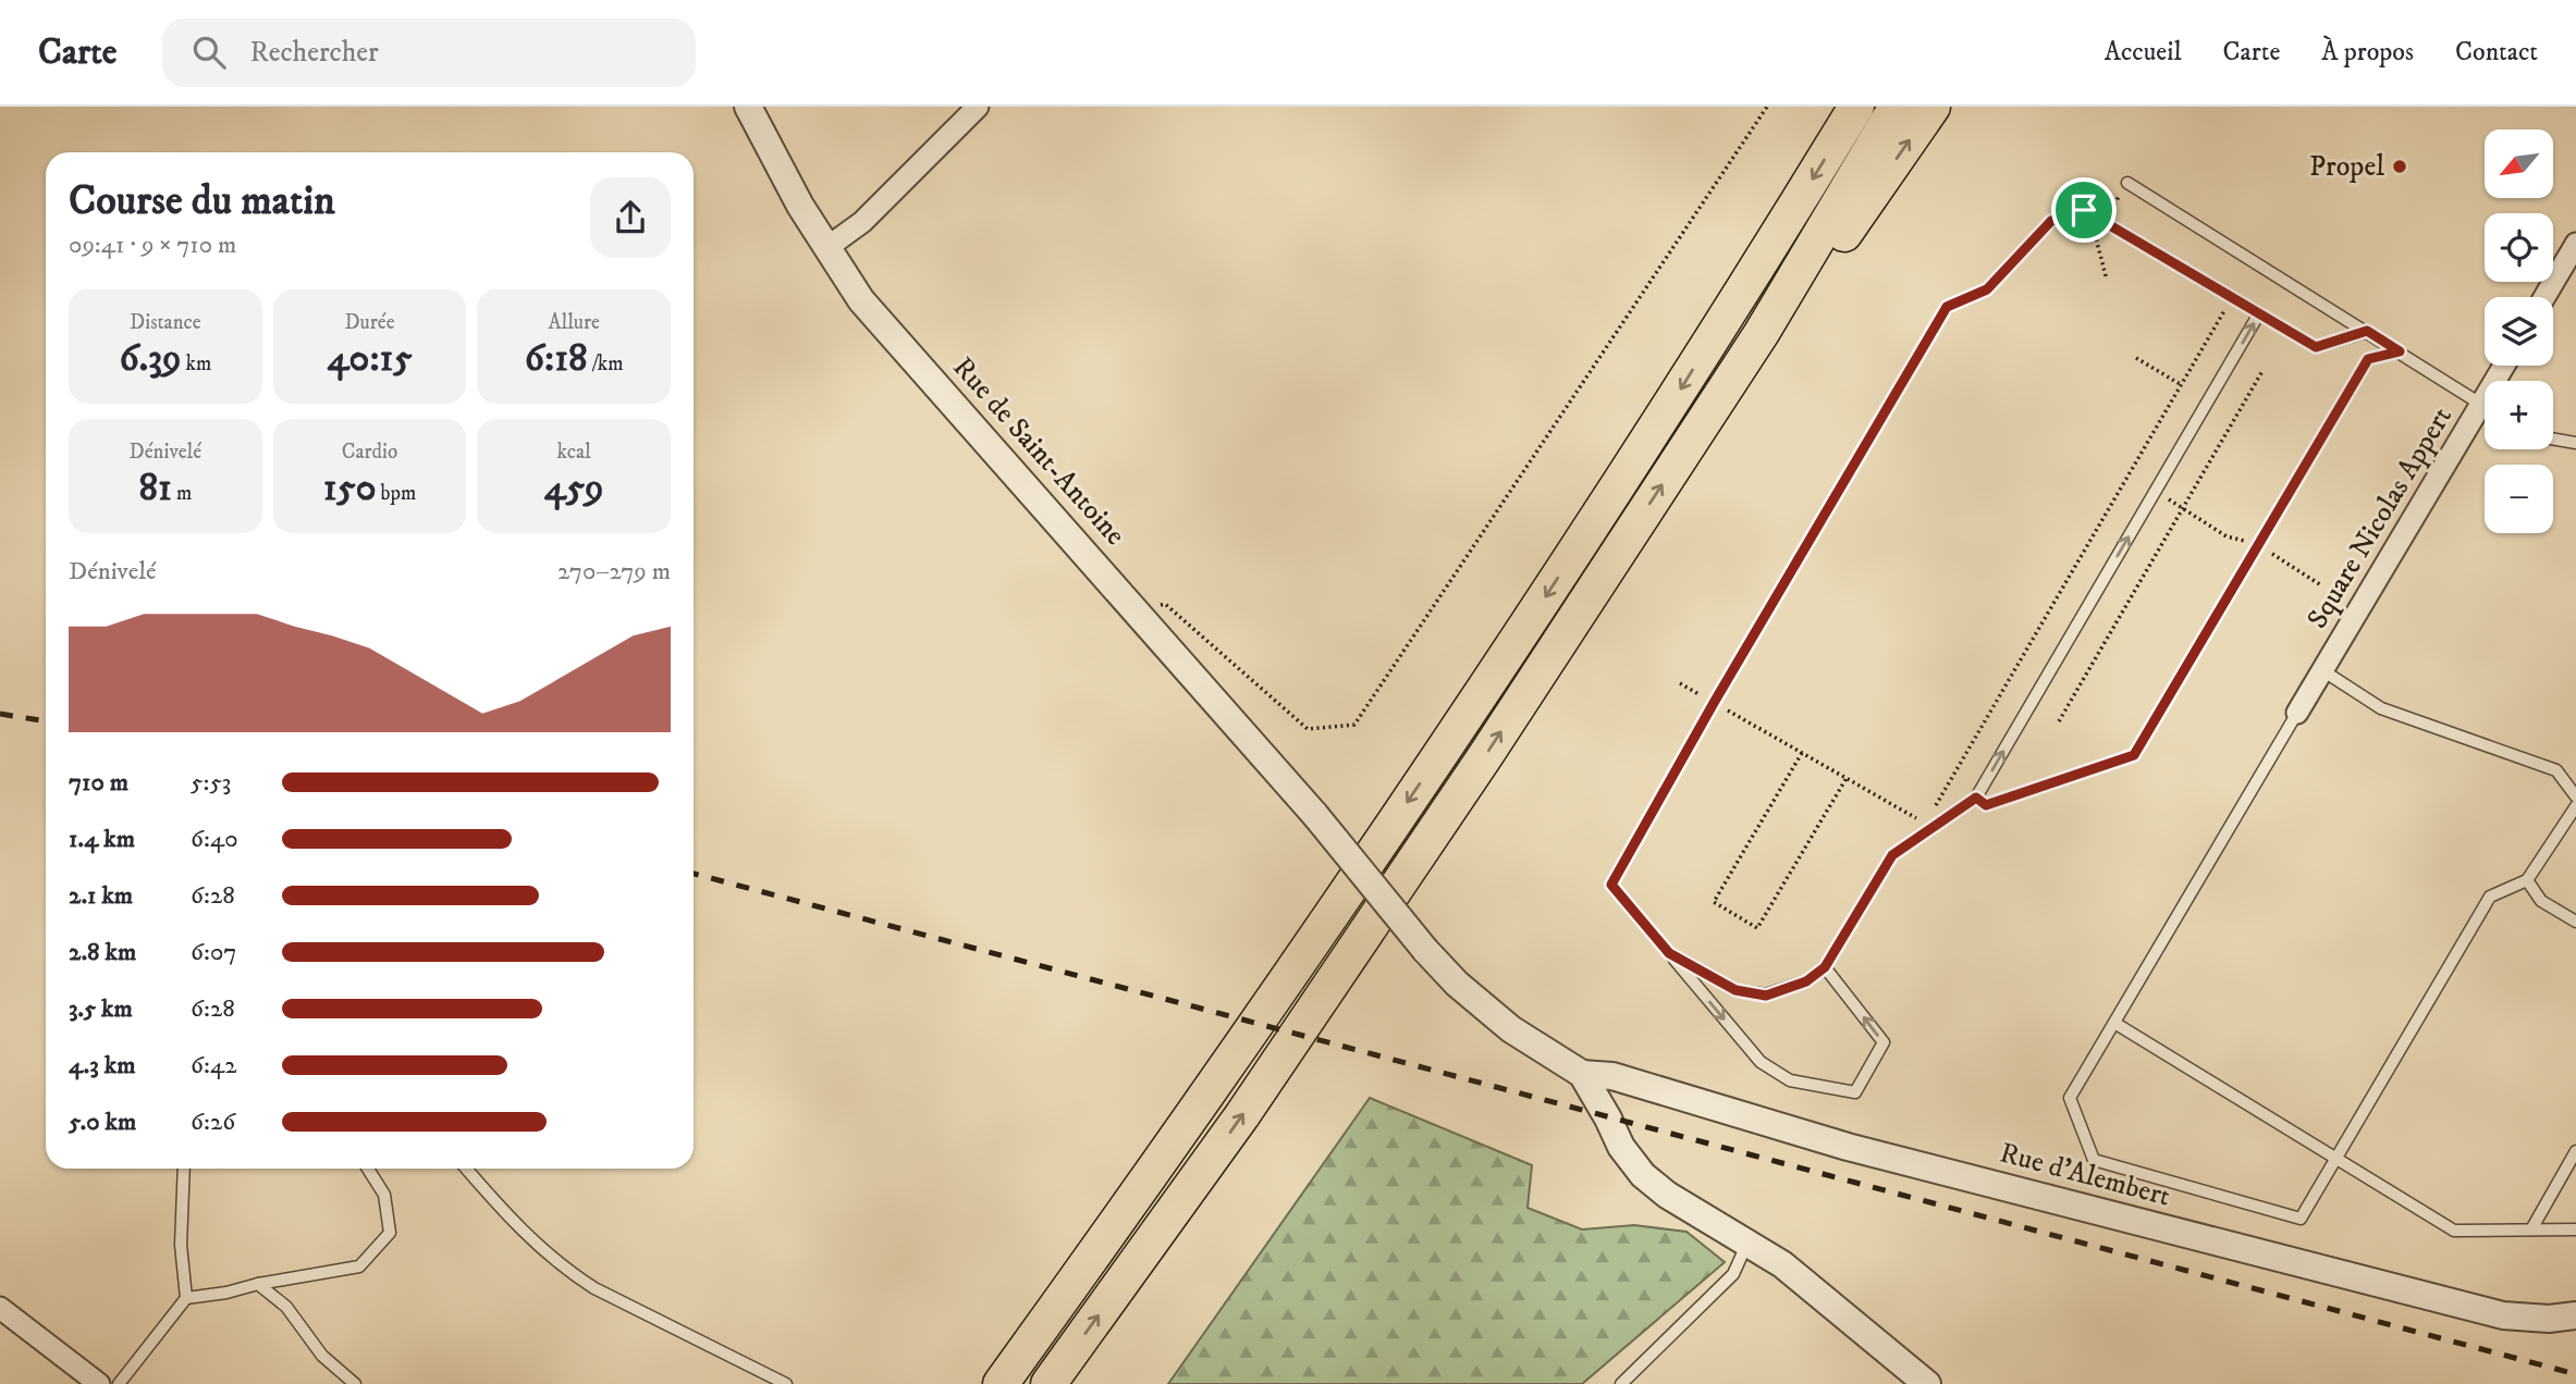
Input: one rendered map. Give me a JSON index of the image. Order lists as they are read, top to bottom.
{
  "streets": {
    "street": ["Rue de Saint-Antoine", "Square Nicolas Appert", "Rue d’Alembert"]
  },
  "crossings": [
    ["Rue de Saint-Antoine", "Rue d’Alembert"]
  ],
  "places": ["Propel"],
  "north": "bottom left",
  "page": {
    "header": "Carte",
    "search": "Rechercher",
    "nav": [
      "Accueil",
      "Carte",
      "À propos",
      "Contact"
    ],
    "map_buttons": ["+", "−"],
    "heading": ["Course du matin", "09:41 · 9 × 710 m"],
    "stats": [
      ["Distance", "6.39 km"],
      ["Durée", "40:15"],
      ["Allure", "6:18 /km"],
      ["Dénivelé", "81 m"],
      ["Cardio", "150 bpm"],
      ["kcal", "459"]
    ],
    "chart": ["Dénivelé", "270–279 m"],
    "list": [
      {
        "name": "710 m",
        "note": "5:53"
      },
      {
        "name": "1.4 km",
        "note": "6:40"
      },
      {
        "name": "2.1 km",
        "note": "6:28"
      },
      {
        "name": "2.8 km",
        "note": "6:07"
      },
      {
        "name": "3.5 km",
        "note": "6:28"
      },
      {
        "name": "4.3 km",
        "note": "6:42"
      },
      {
        "name": "5.0 km",
        "note": "6:26"
      }
    ]
  }
}
